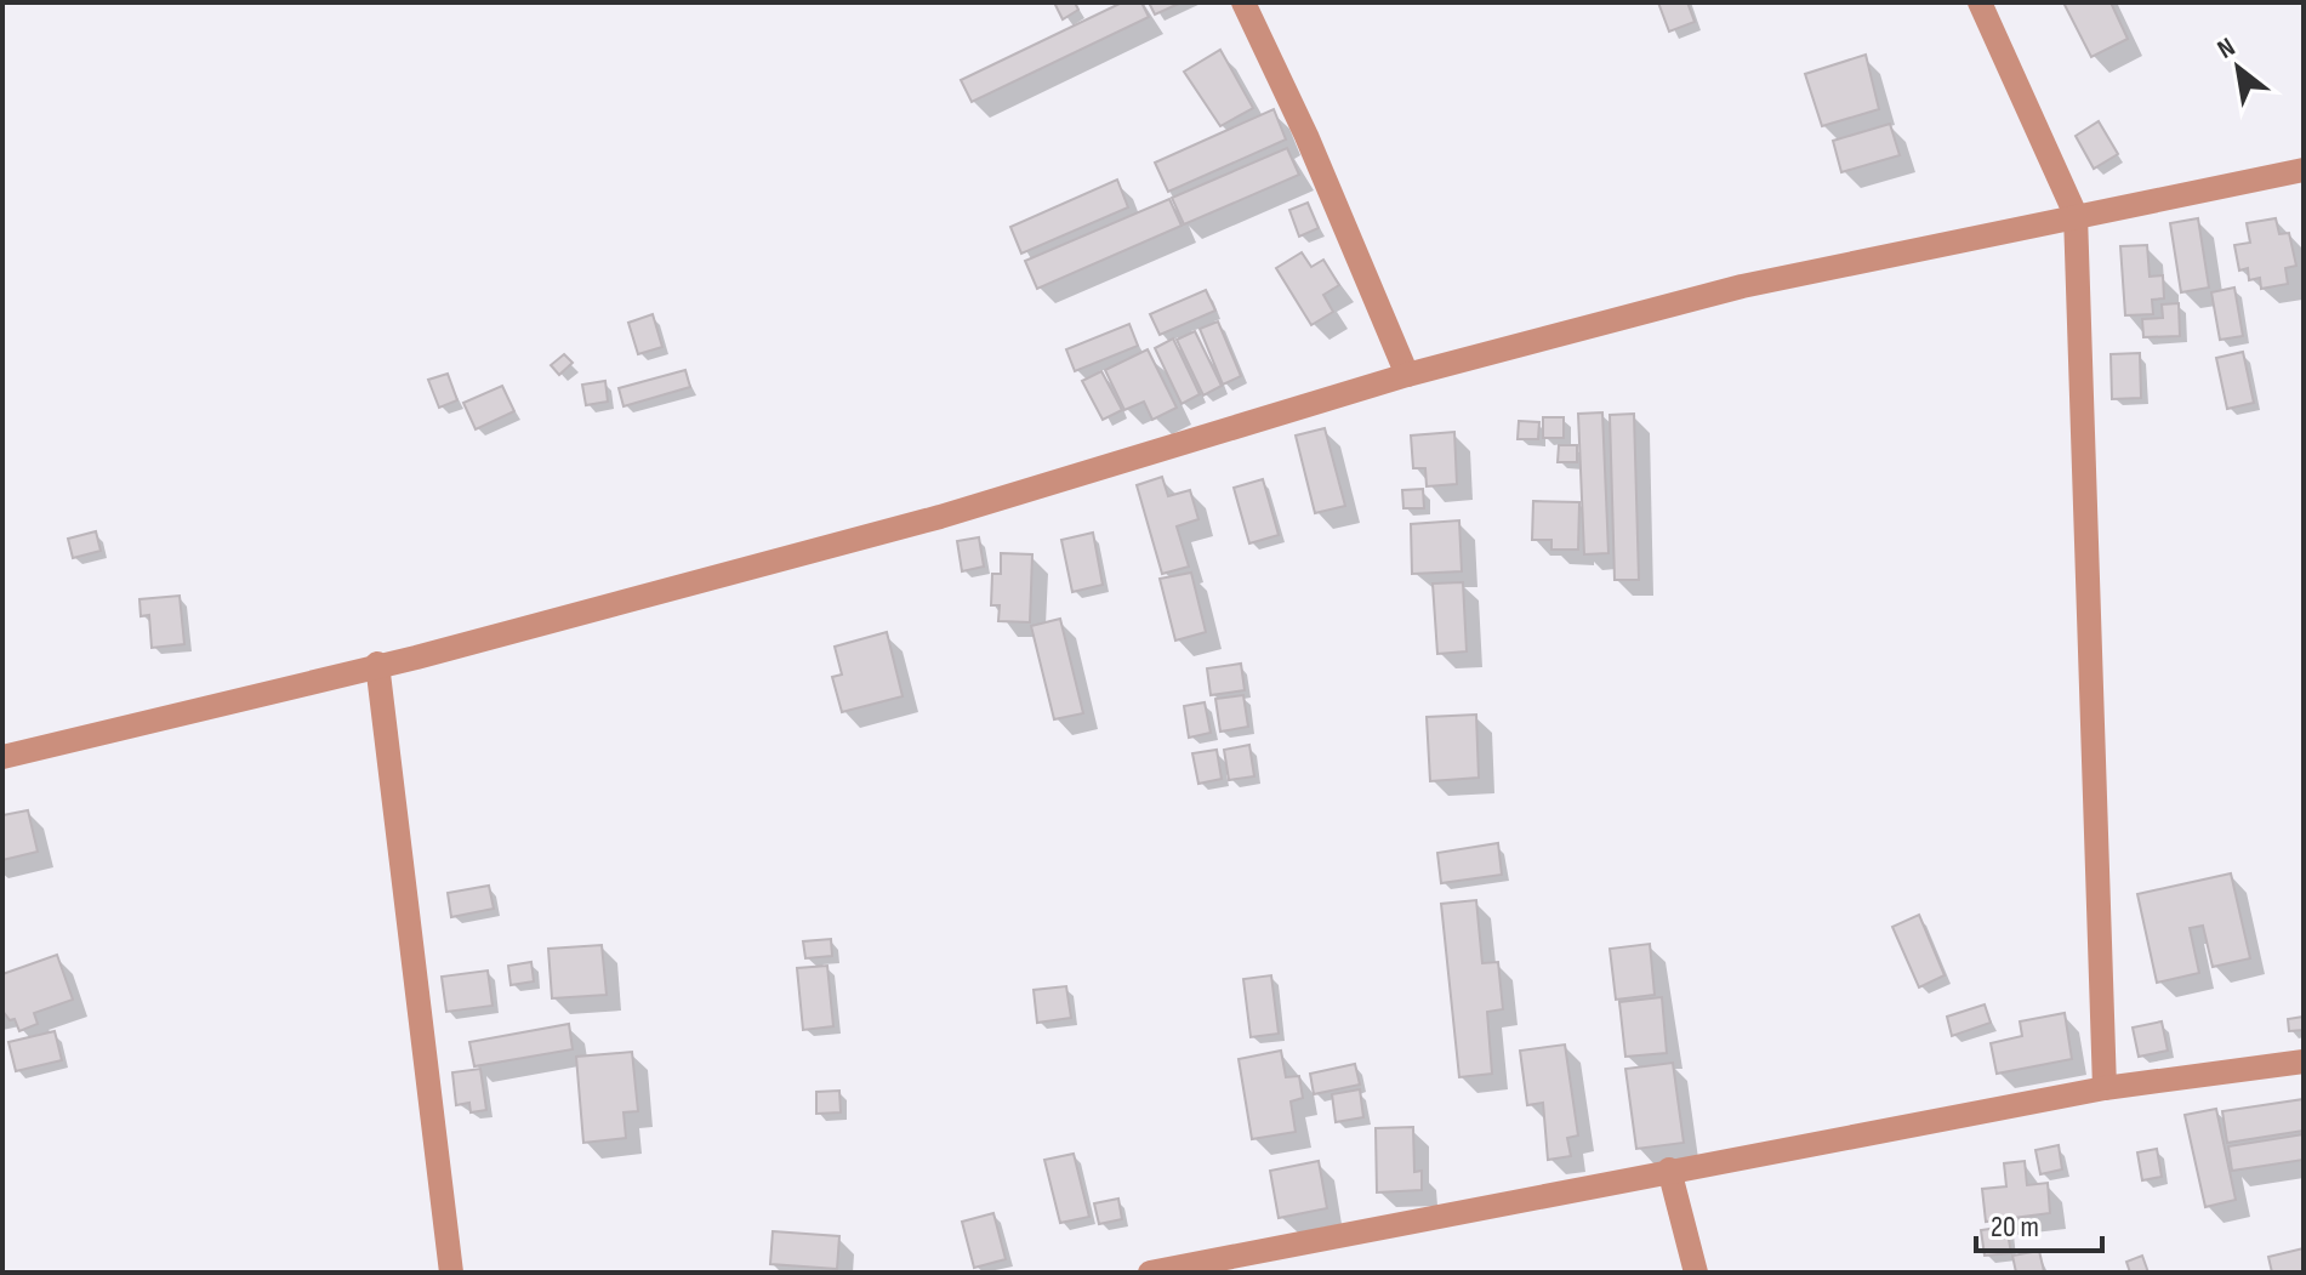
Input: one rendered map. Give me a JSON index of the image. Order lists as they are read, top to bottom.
{
  "scale_bar": "20 m",
  "north": "top left"
}
